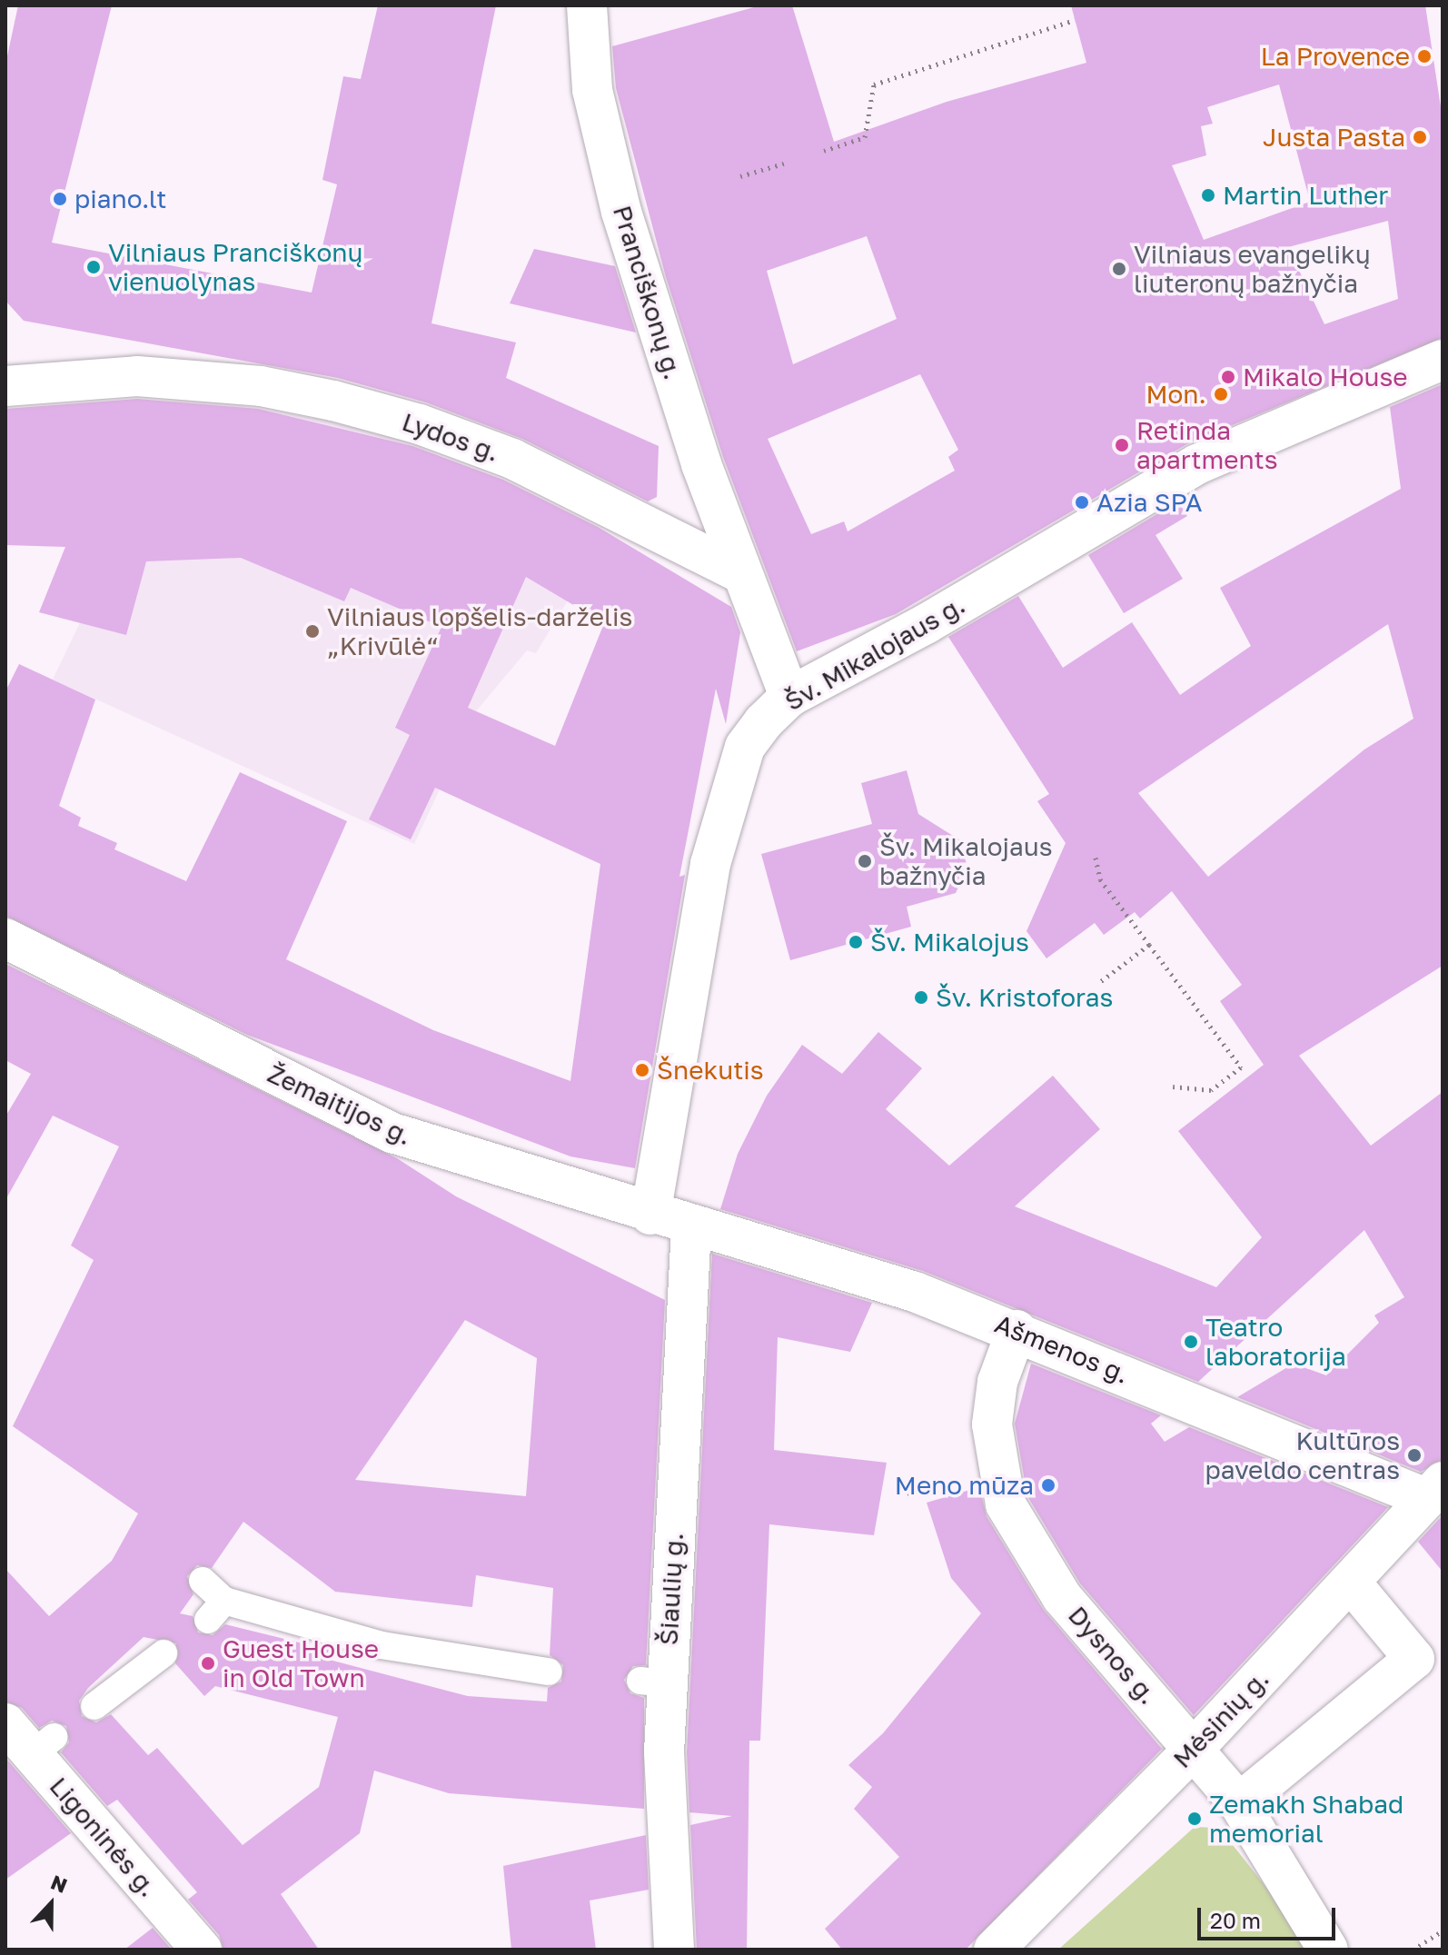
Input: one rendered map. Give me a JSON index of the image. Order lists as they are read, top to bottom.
{
  "streets": {
    "street": [
      "Pranciškonų g.",
      "Lydos g.",
      "Šv. Mikalojaus g.",
      "Žemaitijos g.",
      "Ašmenos g.",
      "Šiaulių g.",
      "Dysnos g.",
      "Mėsinių g.",
      "Ligoninės g."
    ]
  },
  "crossings": [
    ["Pranciškonų g.", "Lydos g."],
    ["Šv. Mikalojaus g.", "Žemaitijos g."],
    ["Žemaitijos g.", "Ašmenos g."],
    ["Žemaitijos g.", "Šiaulių g."],
    ["Ašmenos g.", "Šiaulių g."],
    ["Ašmenos g.", "Dysnos g."],
    ["Ašmenos g.", "Mėsinių g."],
    ["Dysnos g.", "Mėsinių g."]
  ],
  "places": [
    "La Provence",
    "Justa Pasta",
    "Martin Luther",
    "piano.lt",
    "Vilniaus Pranciškonų vienuolynas",
    "Vilniaus evangelikų liuteronų bažnyčia",
    "Mikalo House",
    "Mon.",
    "Retinda apartments",
    "Azia SPA",
    "Vilniaus lopšelis-darželis „Krivūlė“",
    "Šv. Mikalojaus bažnyčia",
    "Šv. Mikalojus",
    "Šv. Kristoforas",
    "Šnekutis",
    "Teatro laboratorija",
    "Kultūros paveldo centras",
    "Meno mūza",
    "Guest House in Old Town",
    "Zemakh Shabad memorial"
  ],
  "scale_bar": "20 m",
  "north": "top"
}
